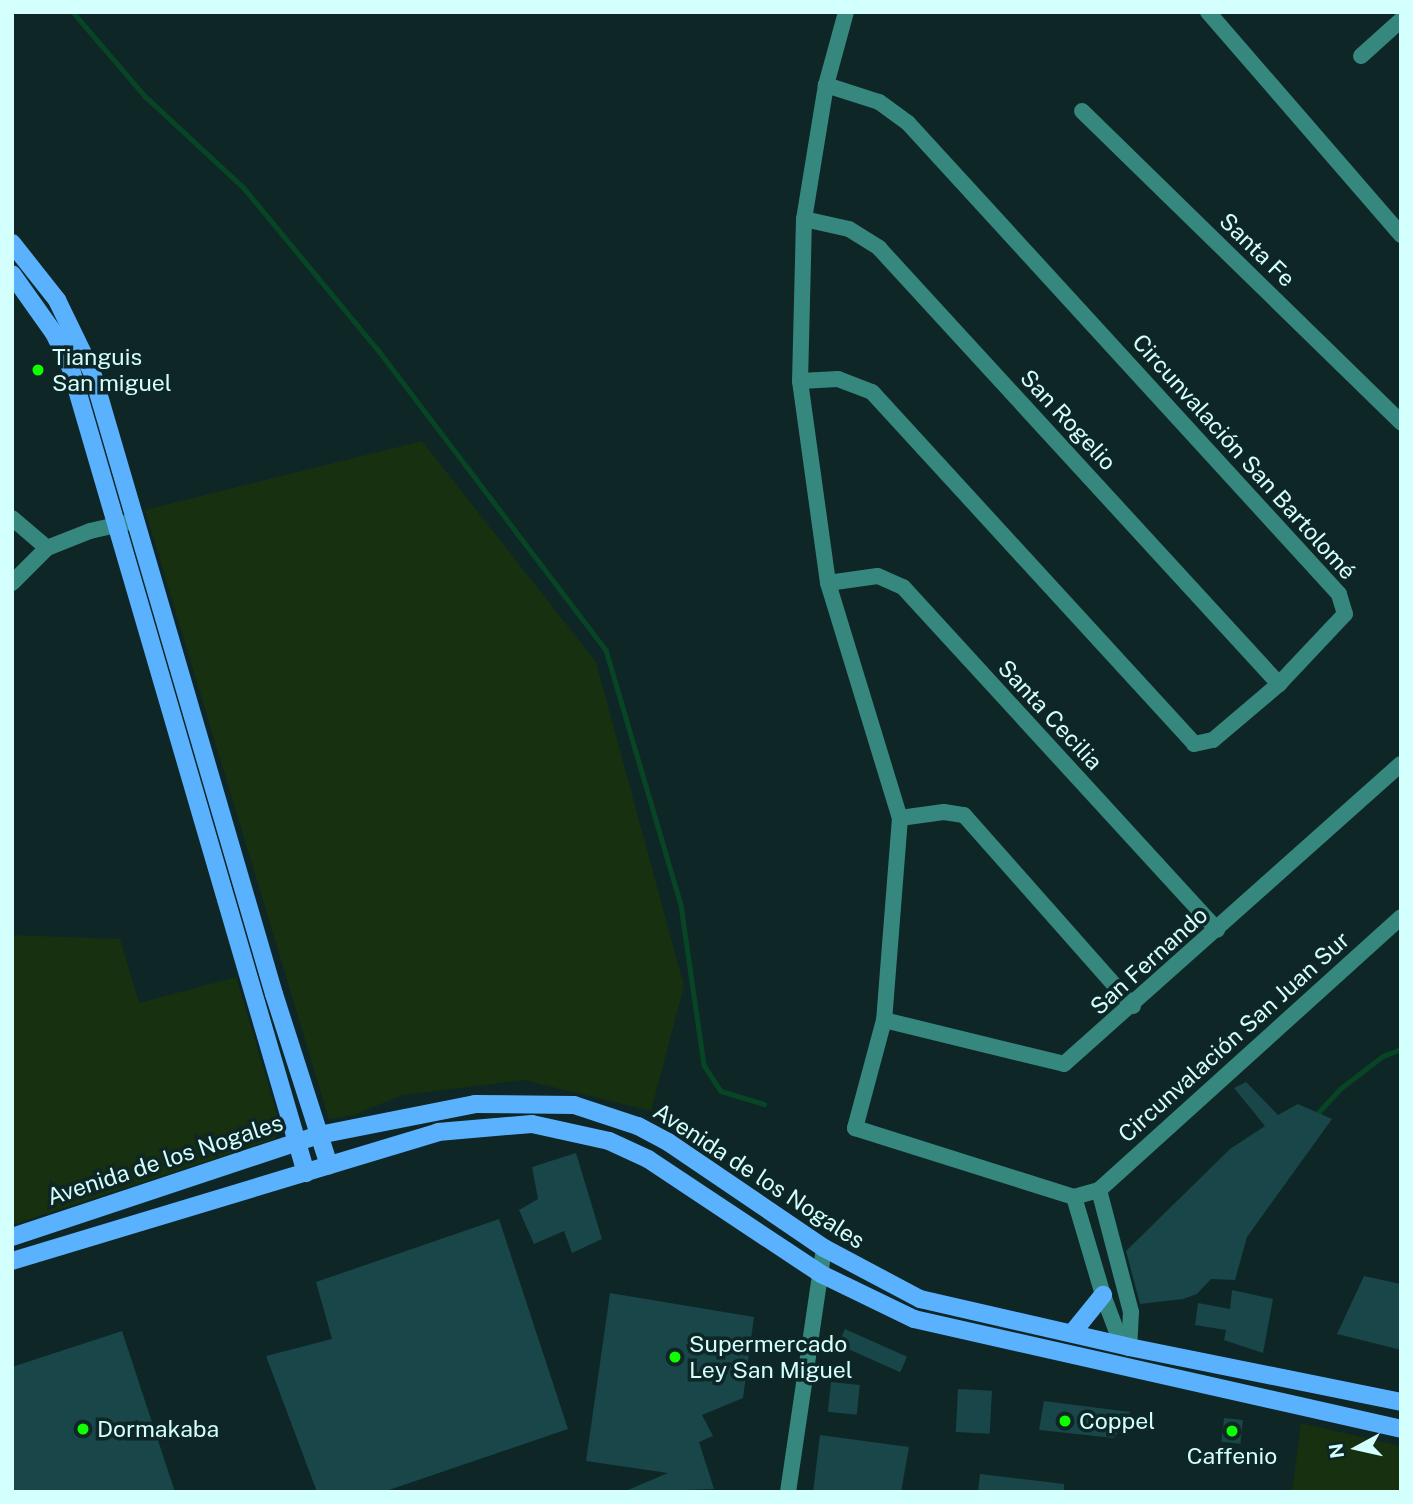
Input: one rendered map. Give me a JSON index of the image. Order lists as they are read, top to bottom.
{
  "streets": {
    "main road": ["Avenida de los Nogales"],
    "street": [
      "Santa Fe",
      "San Rogelio",
      "Circunvalación San Bartolomé",
      "Santa Cecilia",
      "San Fernando",
      "Circunvalación San Juan Sur"
    ]
  },
  "crossings": [
    ["San Rogelio", "Circunvalación San Bartolomé"],
    ["Santa Cecilia", "San Fernando"]
  ],
  "places": [
    "Tianguis San miguel",
    "Supermercado Ley San Miguel",
    "Coppel",
    "Dormakaba",
    "Caffenio"
  ],
  "north": "left"
}
